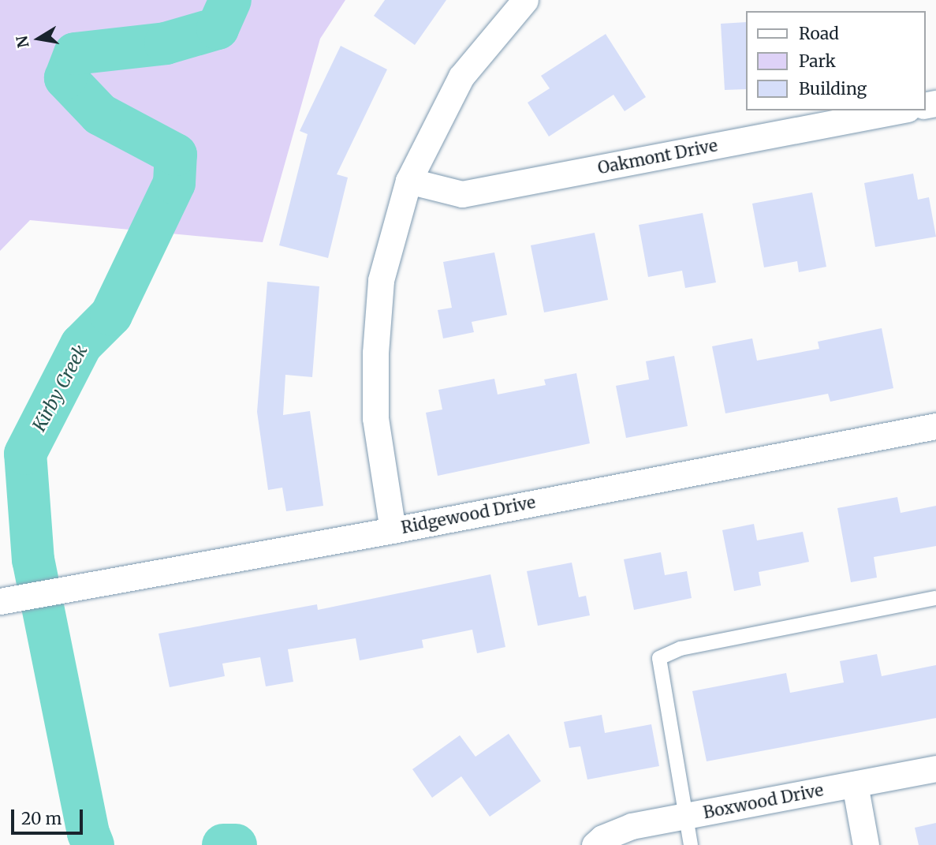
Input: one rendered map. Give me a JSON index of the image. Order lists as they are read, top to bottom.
{
  "streets": {
    "street": ["Oakmont Drive", "Ridgewood Drive", "Boxwood Drive"]
  },
  "water": ["Kirby Creek"],
  "legend": ["Road", "Park", "Building"],
  "scale_bar": "20 m",
  "north": "left"
}
